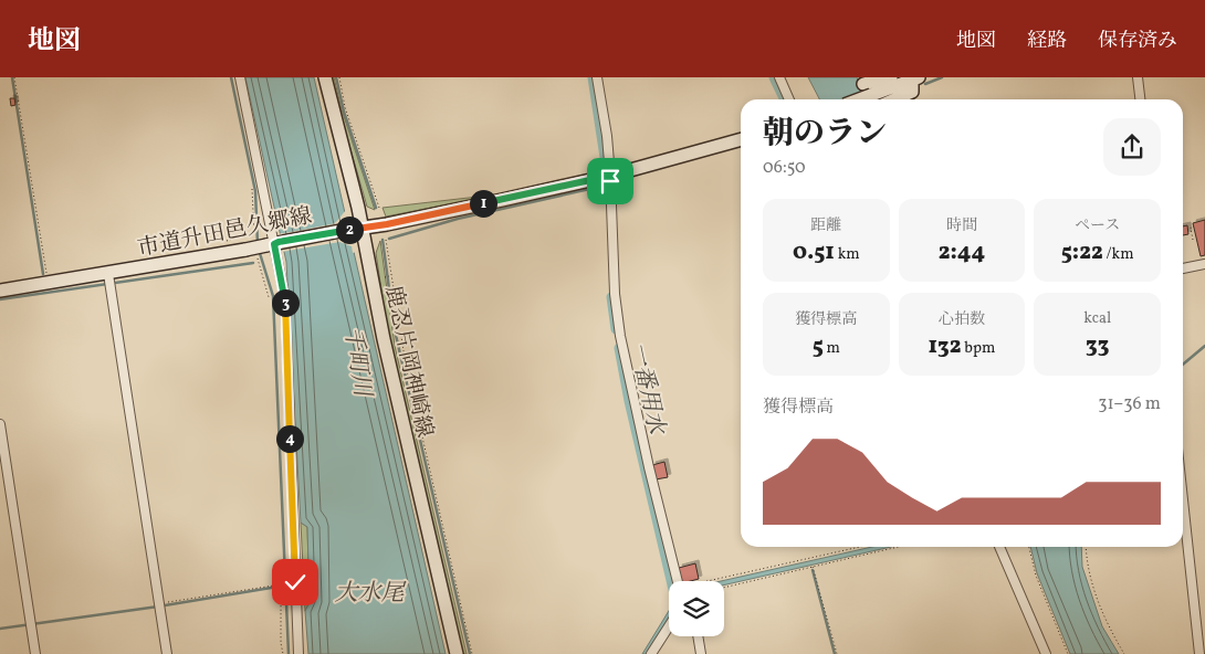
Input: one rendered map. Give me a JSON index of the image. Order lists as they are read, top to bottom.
{
  "streets": {
    "street": ["市道升田邑久郷線", "鹿忍片岡神崎線"]
  },
  "crossings": [
    ["市道升田邑久郷線", "鹿忍片岡神崎線"]
  ],
  "water": ["千町川", "一番用水", "大水尾"],
  "page": {
    "header": "地図",
    "nav": ["地図", "経路", "保存済み"],
    "heading": ["朝のラン", "06:50"],
    "pins": [
      "1",
      "2",
      "3",
      "4"
    ],
    "stats": [
      ["距離", "0.51 km"],
      ["時間", "2:44"],
      ["ペース", "5:22 /km"],
      ["獲得標高", "5 m"],
      ["心拍数", "132 bpm"],
      ["kcal", "33"]
    ],
    "chart": ["獲得標高", "31–36 m"]
  }
}
